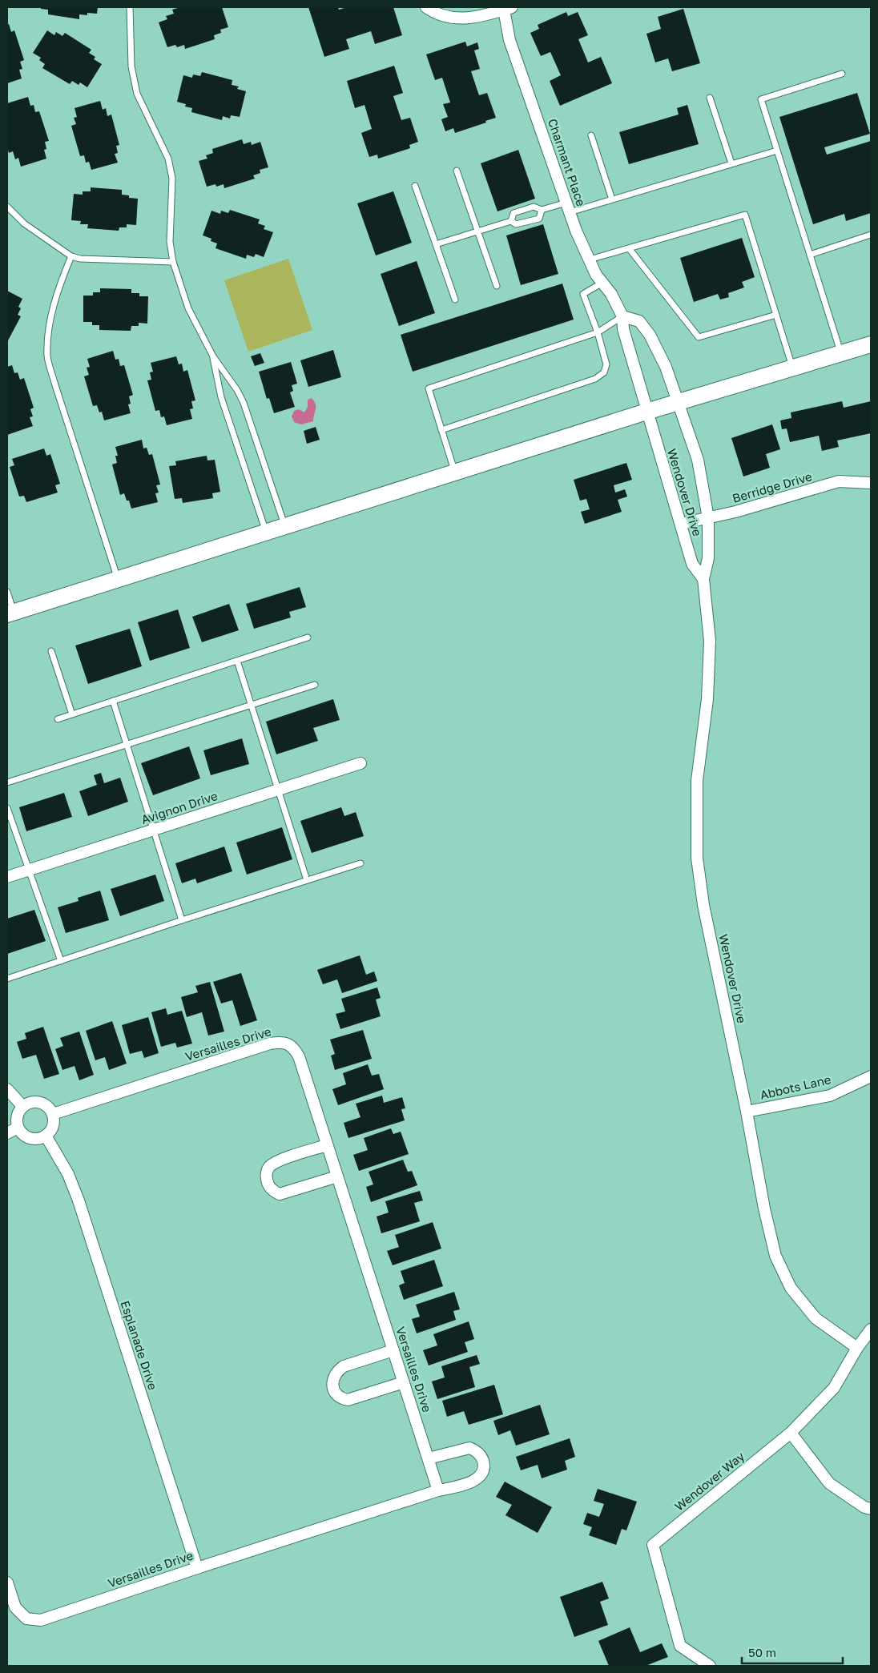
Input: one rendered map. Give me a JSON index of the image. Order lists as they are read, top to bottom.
{
  "streets": {
    "street": [
      "Charmant Place",
      "Berridge Drive",
      "Wendover Drive",
      "Avignon Drive",
      "Versailles Drive",
      "Abbots Lane",
      "Esplanade Drive",
      "Wendover Way"
    ]
  },
  "crossings": [
    ["Charmant Place", "Wendover Drive"],
    ["Berridge Drive", "Wendover Drive"],
    ["Wendover Drive", "Abbots Lane"],
    ["Wendover Drive", "Wendover Way"],
    ["Versailles Drive", "Esplanade Drive"]
  ],
  "scale_bar": "50 m"
}
